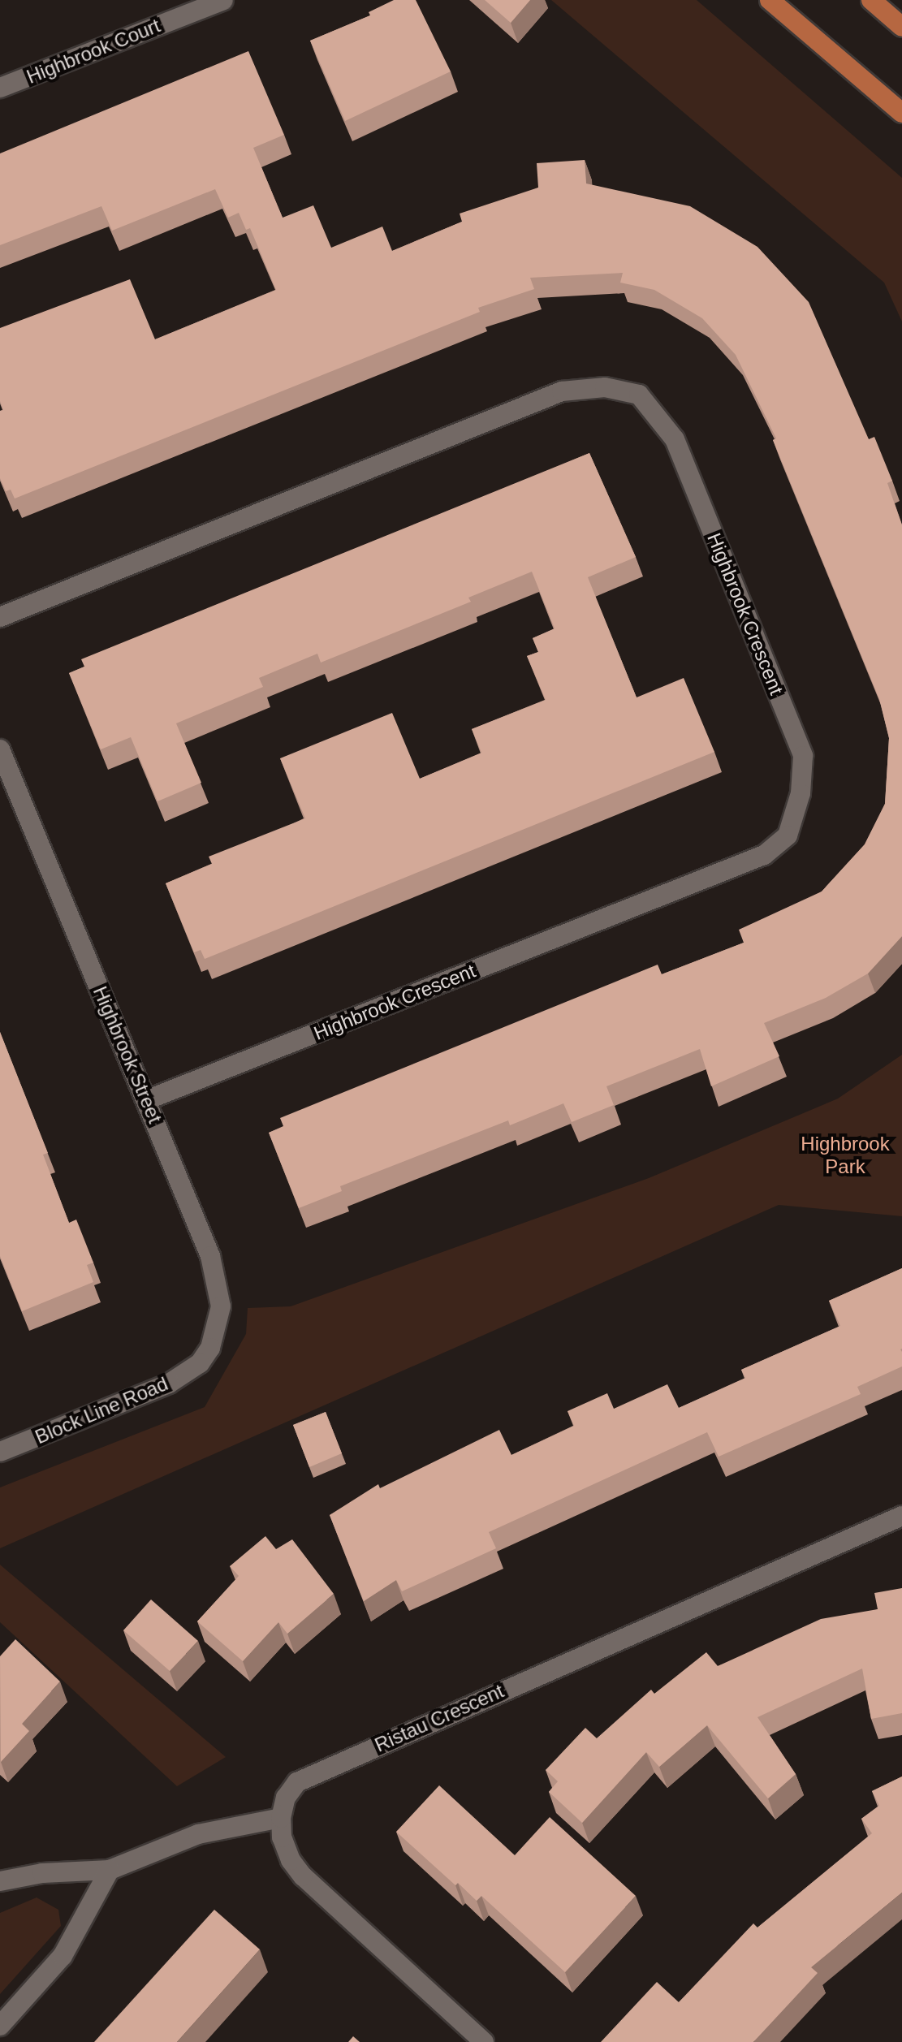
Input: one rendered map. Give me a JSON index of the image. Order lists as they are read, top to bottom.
{
  "streets": {
    "street": [
      "Highbrook Court",
      "Highbrook Crescent",
      "Highbrook Street",
      "Block Line Road",
      "Ristau Crescent"
    ]
  },
  "crossings": [
    ["Highbrook Crescent", "Highbrook Street"],
    ["Highbrook Street", "Block Line Road"]
  ],
  "parks": ["Highbrook Park"]
}
